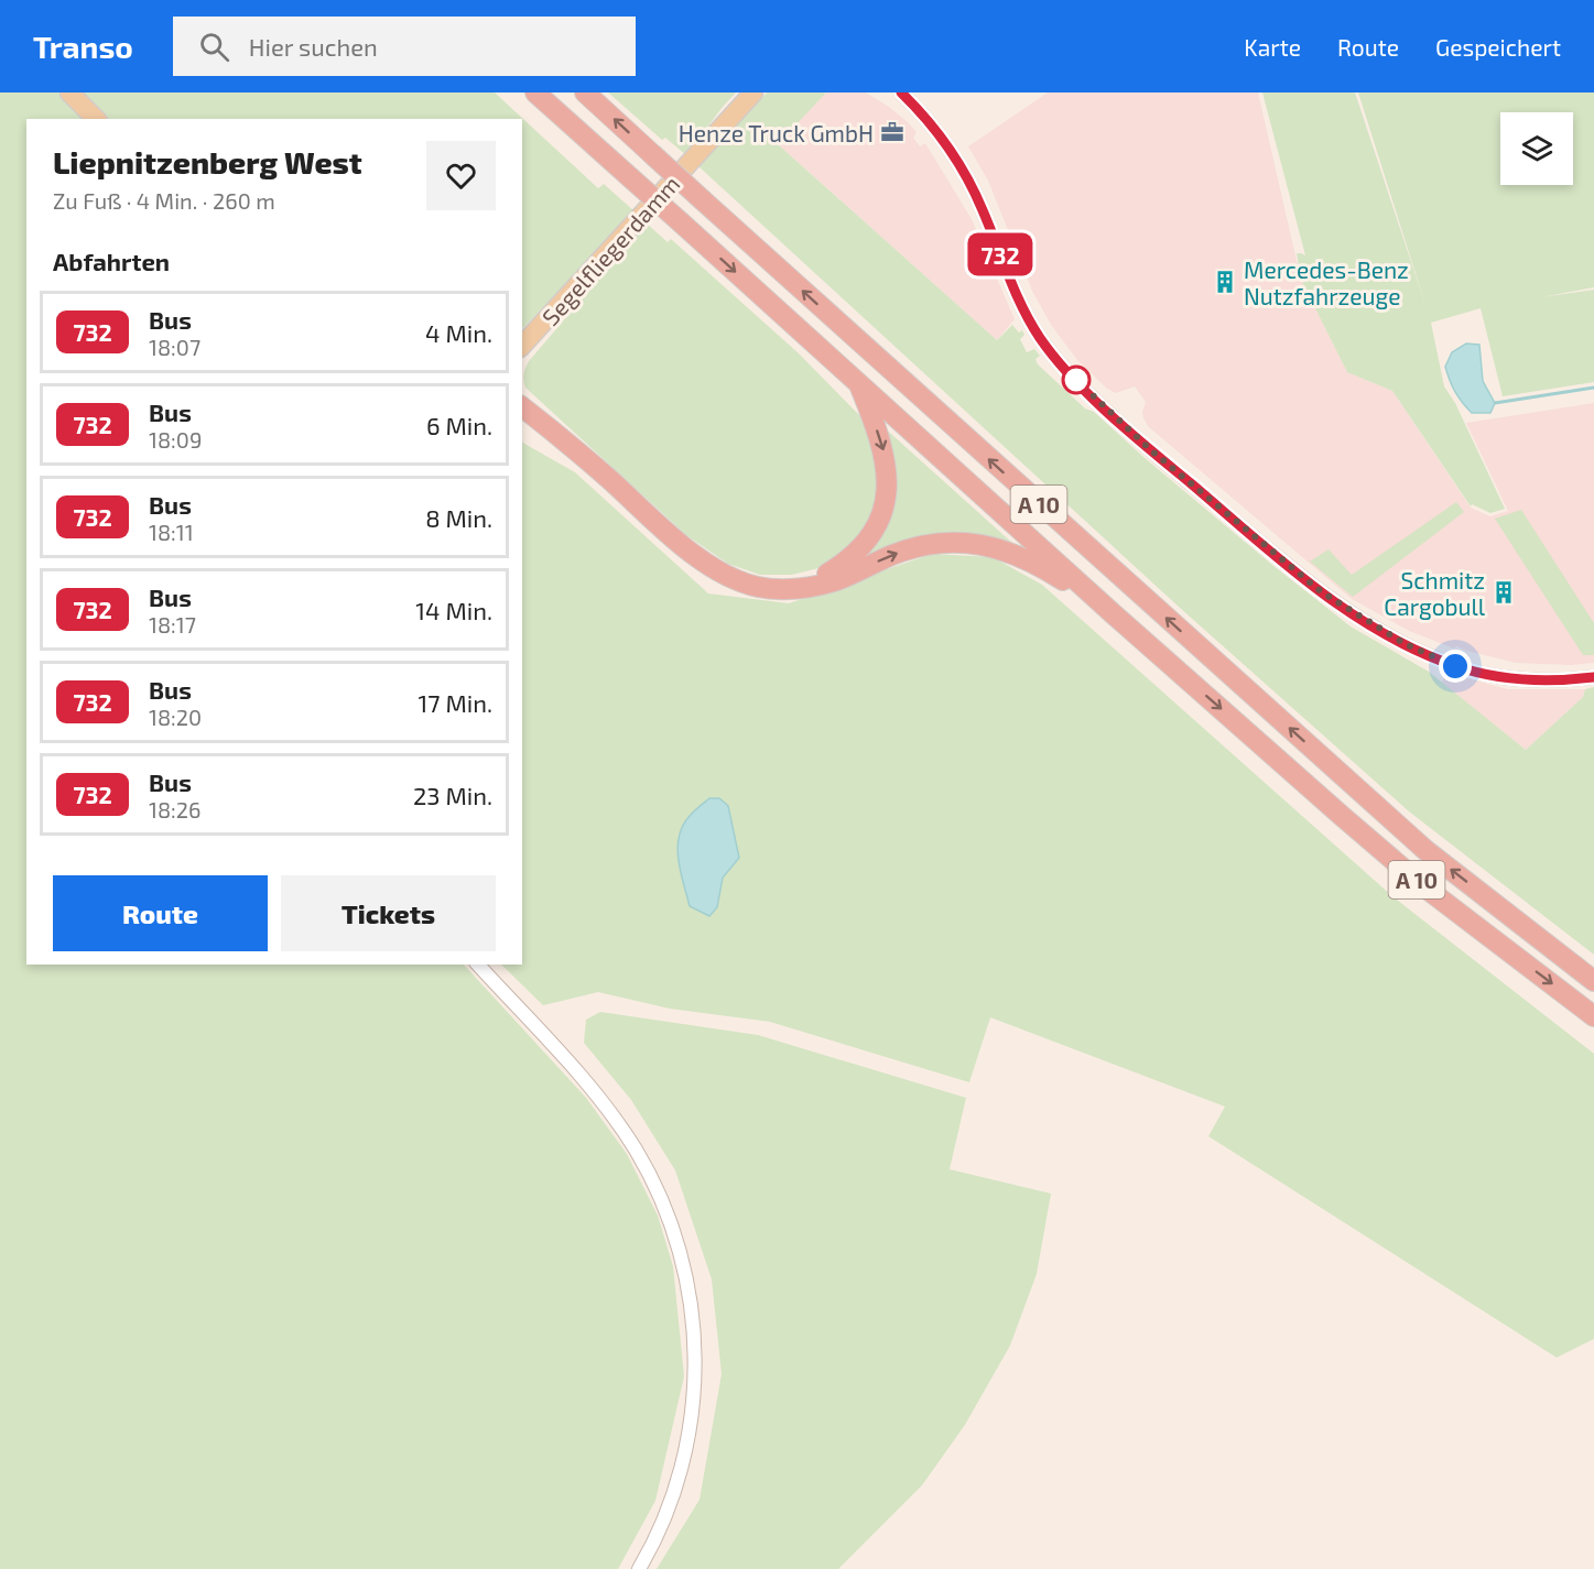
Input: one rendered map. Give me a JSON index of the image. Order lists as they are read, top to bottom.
{
  "streets": {
    "highway": ["A 10"],
    "main road": ["Segelfliegerdamm"]
  },
  "places": {
    "office": ["Henze Truck GmbH"],
    "building": ["Mercedes-Benz Nutzfahrzeuge", "Schmitz Cargobull"]
  },
  "lines": ["bus line 732"],
  "page": {
    "header": "Transo",
    "search": "Hier suchen",
    "nav": ["Karte", "Route", "Gespeichert"],
    "on_map": "732",
    "heading": [
      ["Liepnitzenberg West", "Zu Fuß · 4 Min. · 260 m"],
      "Abfahrten"
    ],
    "list": [
      {
        "mark": "732",
        "name": "Bus",
        "note": "18:07",
        "value": "4 Min."
      },
      {
        "mark": "732",
        "name": "Bus",
        "note": "18:09",
        "value": "6 Min."
      },
      {
        "mark": "732",
        "name": "Bus",
        "note": "18:11",
        "value": "8 Min."
      },
      {
        "mark": "732",
        "name": "Bus",
        "note": "18:17",
        "value": "14 Min."
      },
      {
        "mark": "732",
        "name": "Bus",
        "note": "18:20",
        "value": "17 Min."
      },
      {
        "mark": "732",
        "name": "Bus",
        "note": "18:26",
        "value": "23 Min."
      }
    ],
    "buttons": ["Route", "Tickets"]
  }
}
